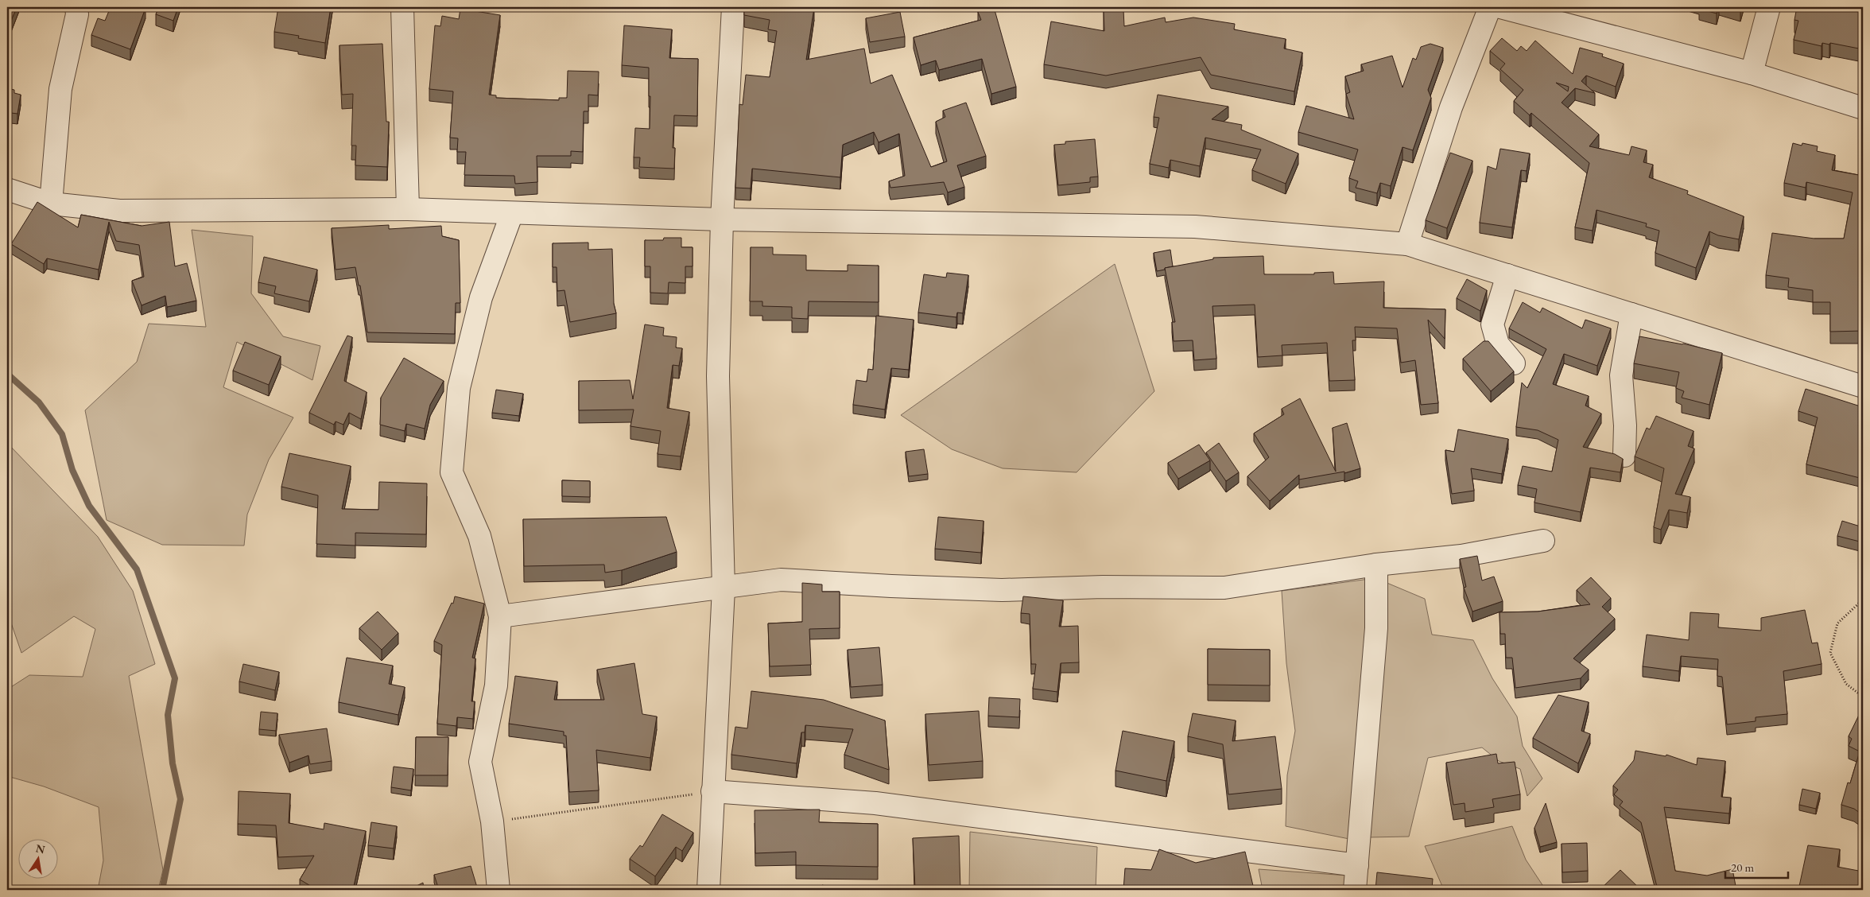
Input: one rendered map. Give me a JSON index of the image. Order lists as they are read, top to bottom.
{
  "scale_bar": "20 m",
  "north": "top"
}
